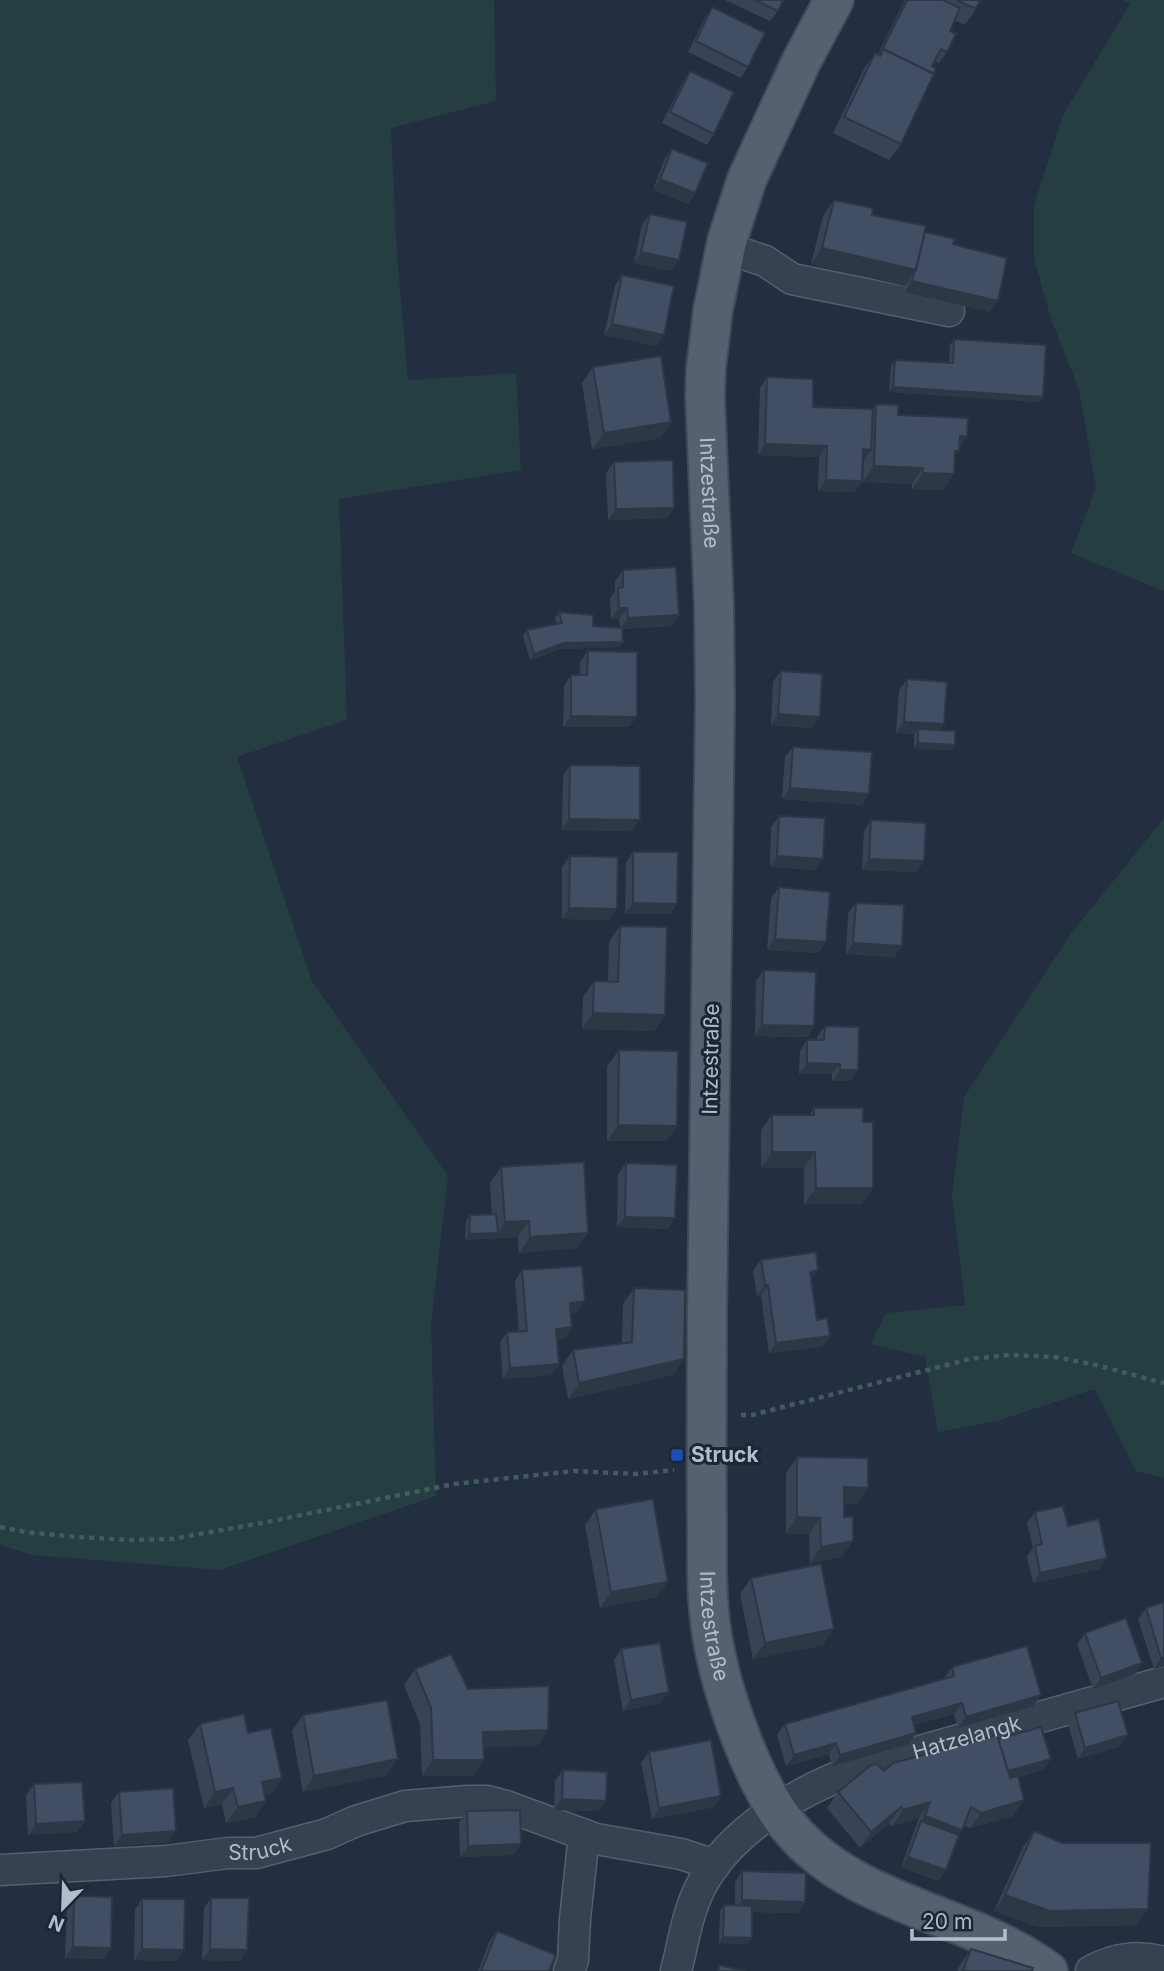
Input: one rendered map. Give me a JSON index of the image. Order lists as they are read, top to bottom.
{
  "streets": {
    "main road": ["Intzestraße"],
    "street": ["Hatzelangk", "Struck"]
  },
  "crossings": [
    ["Intzestraße", "Hatzelangk"],
    ["Hatzelangk", "Struck"]
  ],
  "places": {
    "transit": ["Struck"]
  },
  "scale_bar": "20 m",
  "north": "bottom left"
}
